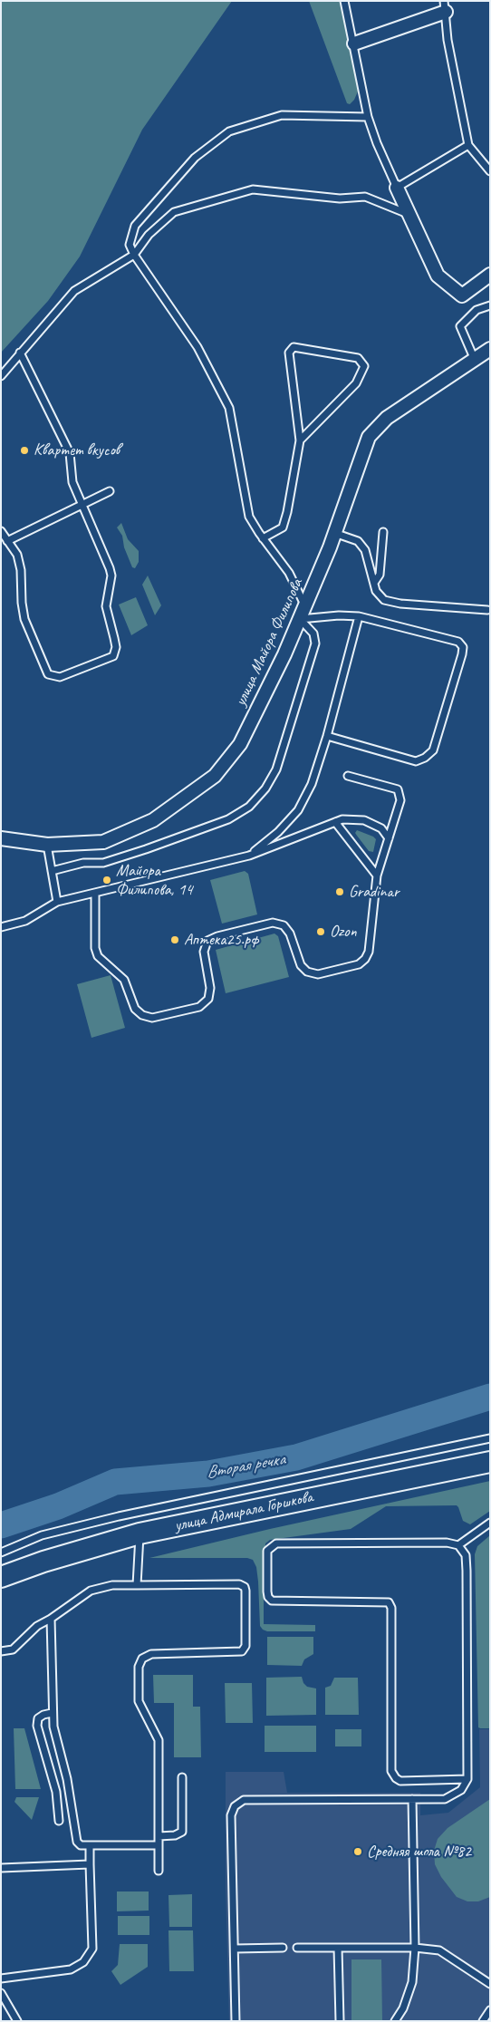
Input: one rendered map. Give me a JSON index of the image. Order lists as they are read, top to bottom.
{
  "streets": {
    "main road": ["улица Адмирала Горшкова"],
    "street": ["улица Майора Филипова"]
  },
  "water": ["Вторая речка"],
  "places": [
    "Квартет вкусов",
    "Майора Филипова, 14",
    "Gradinar",
    "Ozon",
    "Аптека25.рф",
    "Средняя шола №82"
  ]
}
